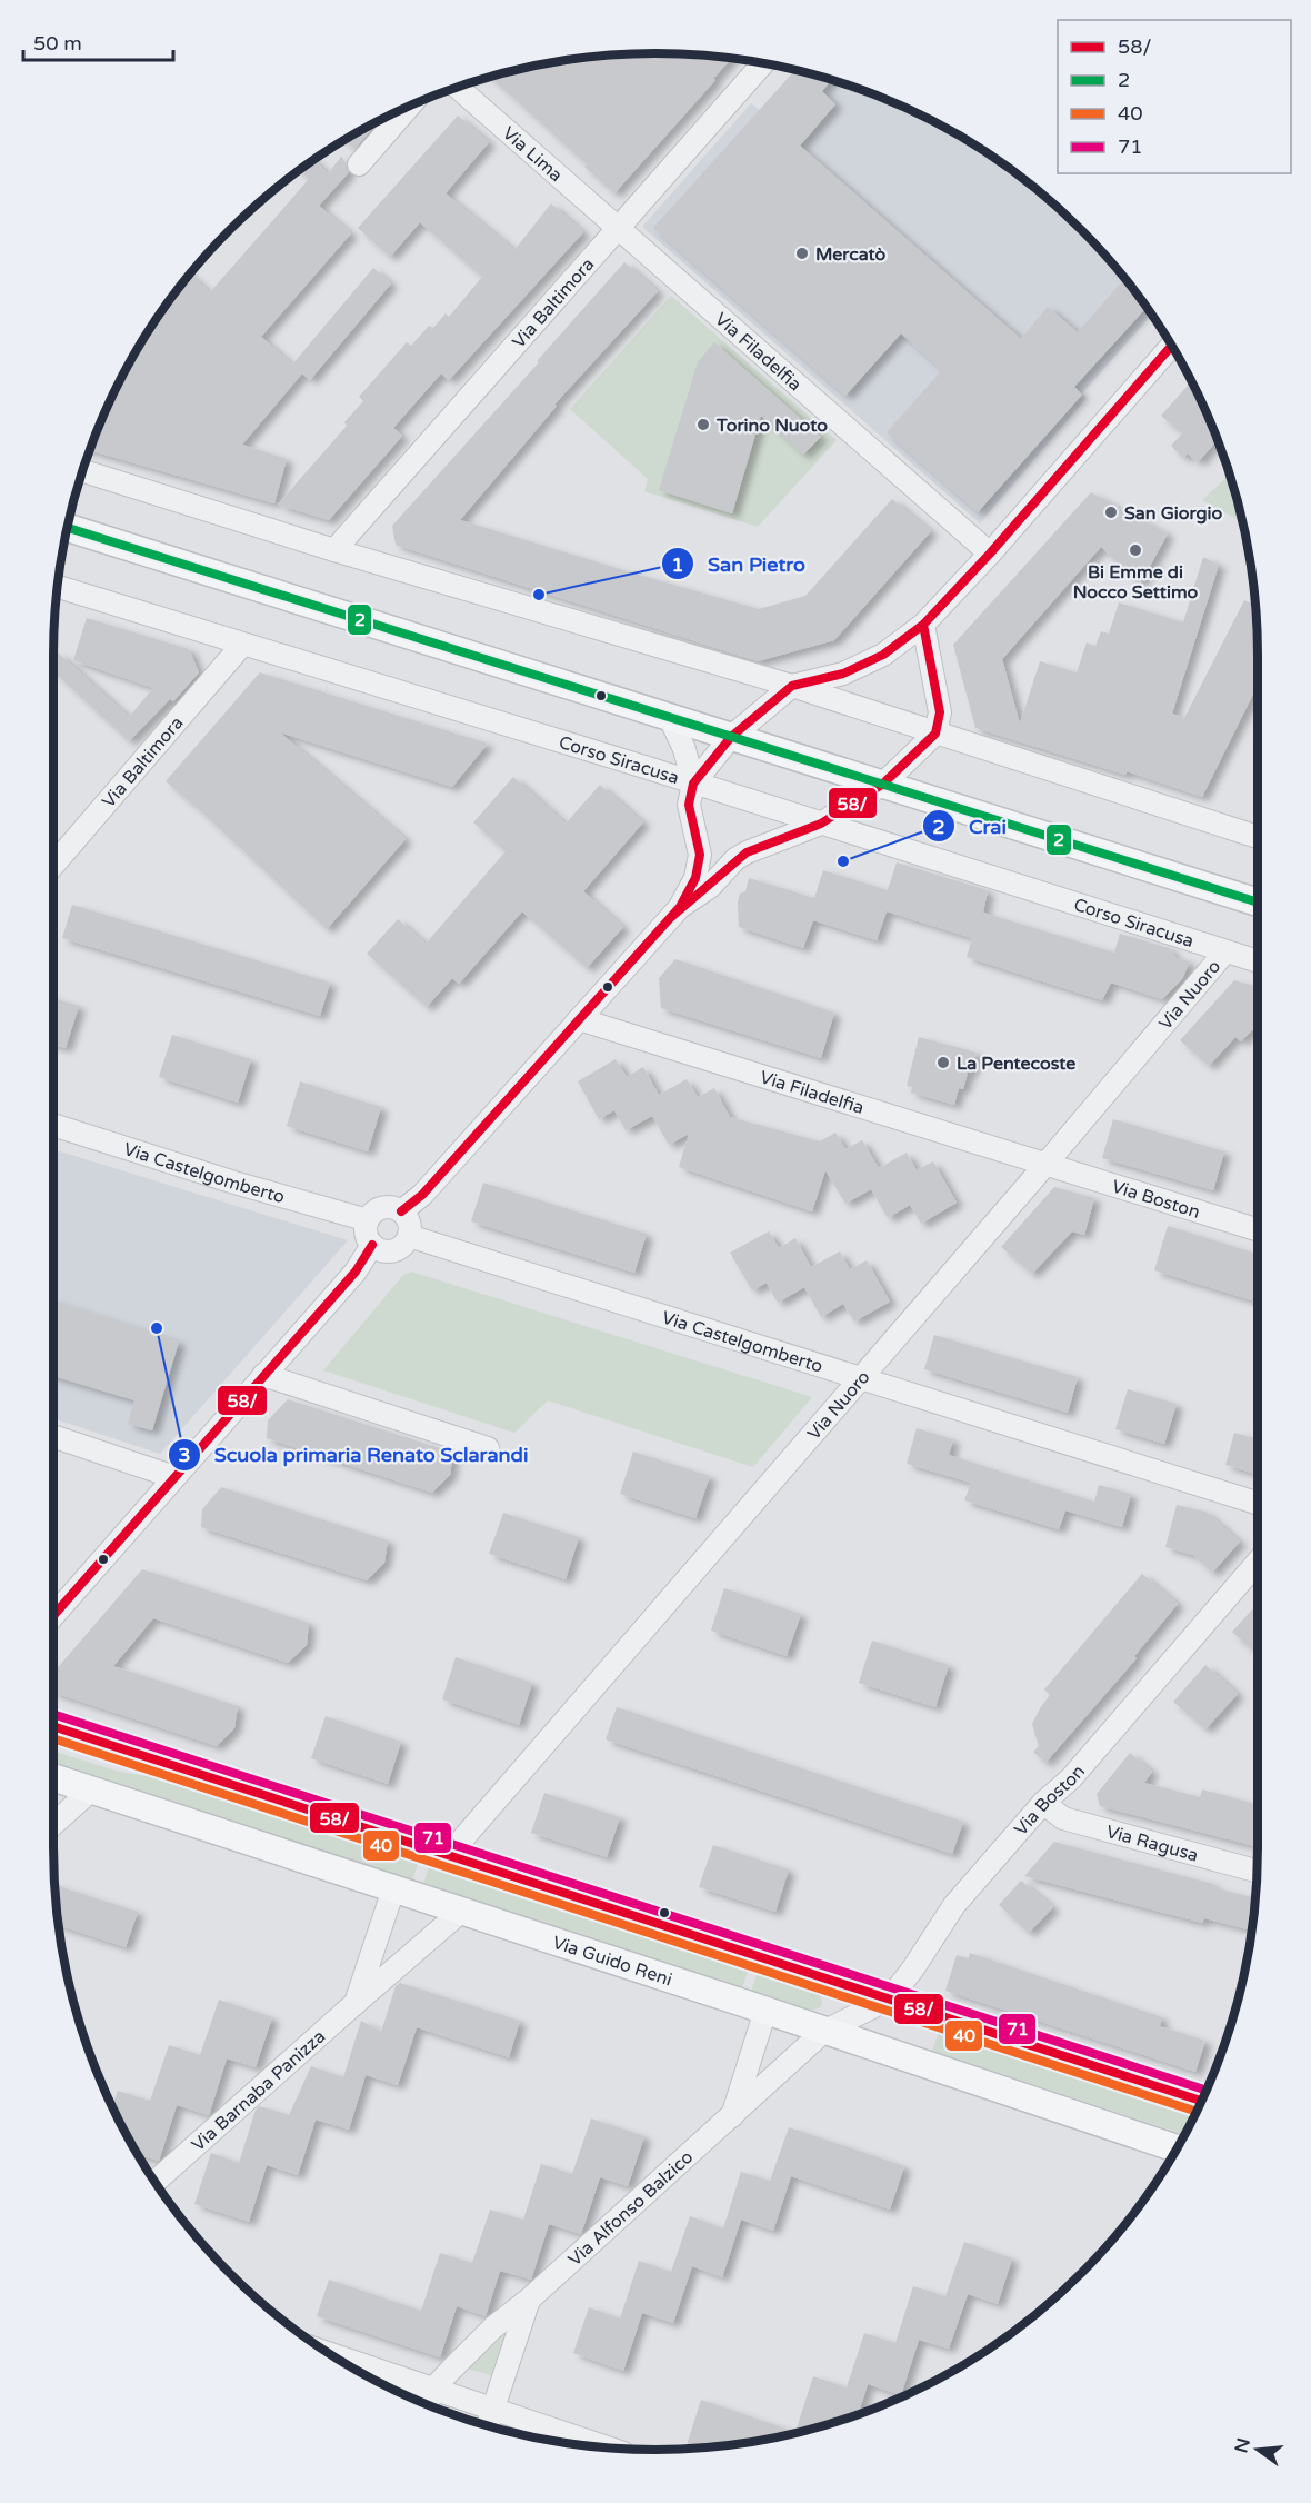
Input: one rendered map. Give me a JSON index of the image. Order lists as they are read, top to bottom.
{
  "streets": {
    "main road": ["Via Guido Reni"],
    "street": [
      "Via Lima",
      "Via Baltimora",
      "Via Filadelfia",
      "Corso Siracusa",
      "Via Nuoro",
      "Via Castelgomberto",
      "Via Boston",
      "Via Ragusa",
      "Via Barnaba Panizza",
      "Via Alfonso Balzico"
    ]
  },
  "crossings": [
    ["Via Lima", "Via Baltimora"],
    ["Via Lima", "Via Filadelfia"],
    ["Via Baltimora", "Via Filadelfia"],
    ["Via Baltimora", "Corso Siracusa"],
    ["Via Filadelfia", "Via Nuoro"],
    ["Via Filadelfia", "Via Boston"],
    ["Corso Siracusa", "Via Nuoro"],
    ["Via Nuoro", "Via Castelgomberto"],
    ["Via Nuoro", "Via Boston"],
    ["Via Boston", "Via Ragusa"],
    ["Via Boston", "Via Guido Reni"],
    ["Via Boston", "Via Alfonso Balzico"],
    ["Via Guido Reni", "Via Barnaba Panizza"],
    ["Via Guido Reni", "Via Alfonso Balzico"]
  ],
  "places": [
    "Mercatò",
    "Torino Nuoto",
    "San Giorgio",
    "Bi Emme di Nocco Settimo",
    "San Pietro",
    "Crai",
    "La Pentecoste",
    "Scuola primaria Renato Sclarandi"
  ],
  "lines": [
    "transit line 58/",
    "transit line 2",
    "transit line 71",
    "transit line 40"
  ],
  "legend": [
    "58/",
    "2",
    "40",
    "71"
  ],
  "scale_bar": "50 m",
  "north": "left"
}
